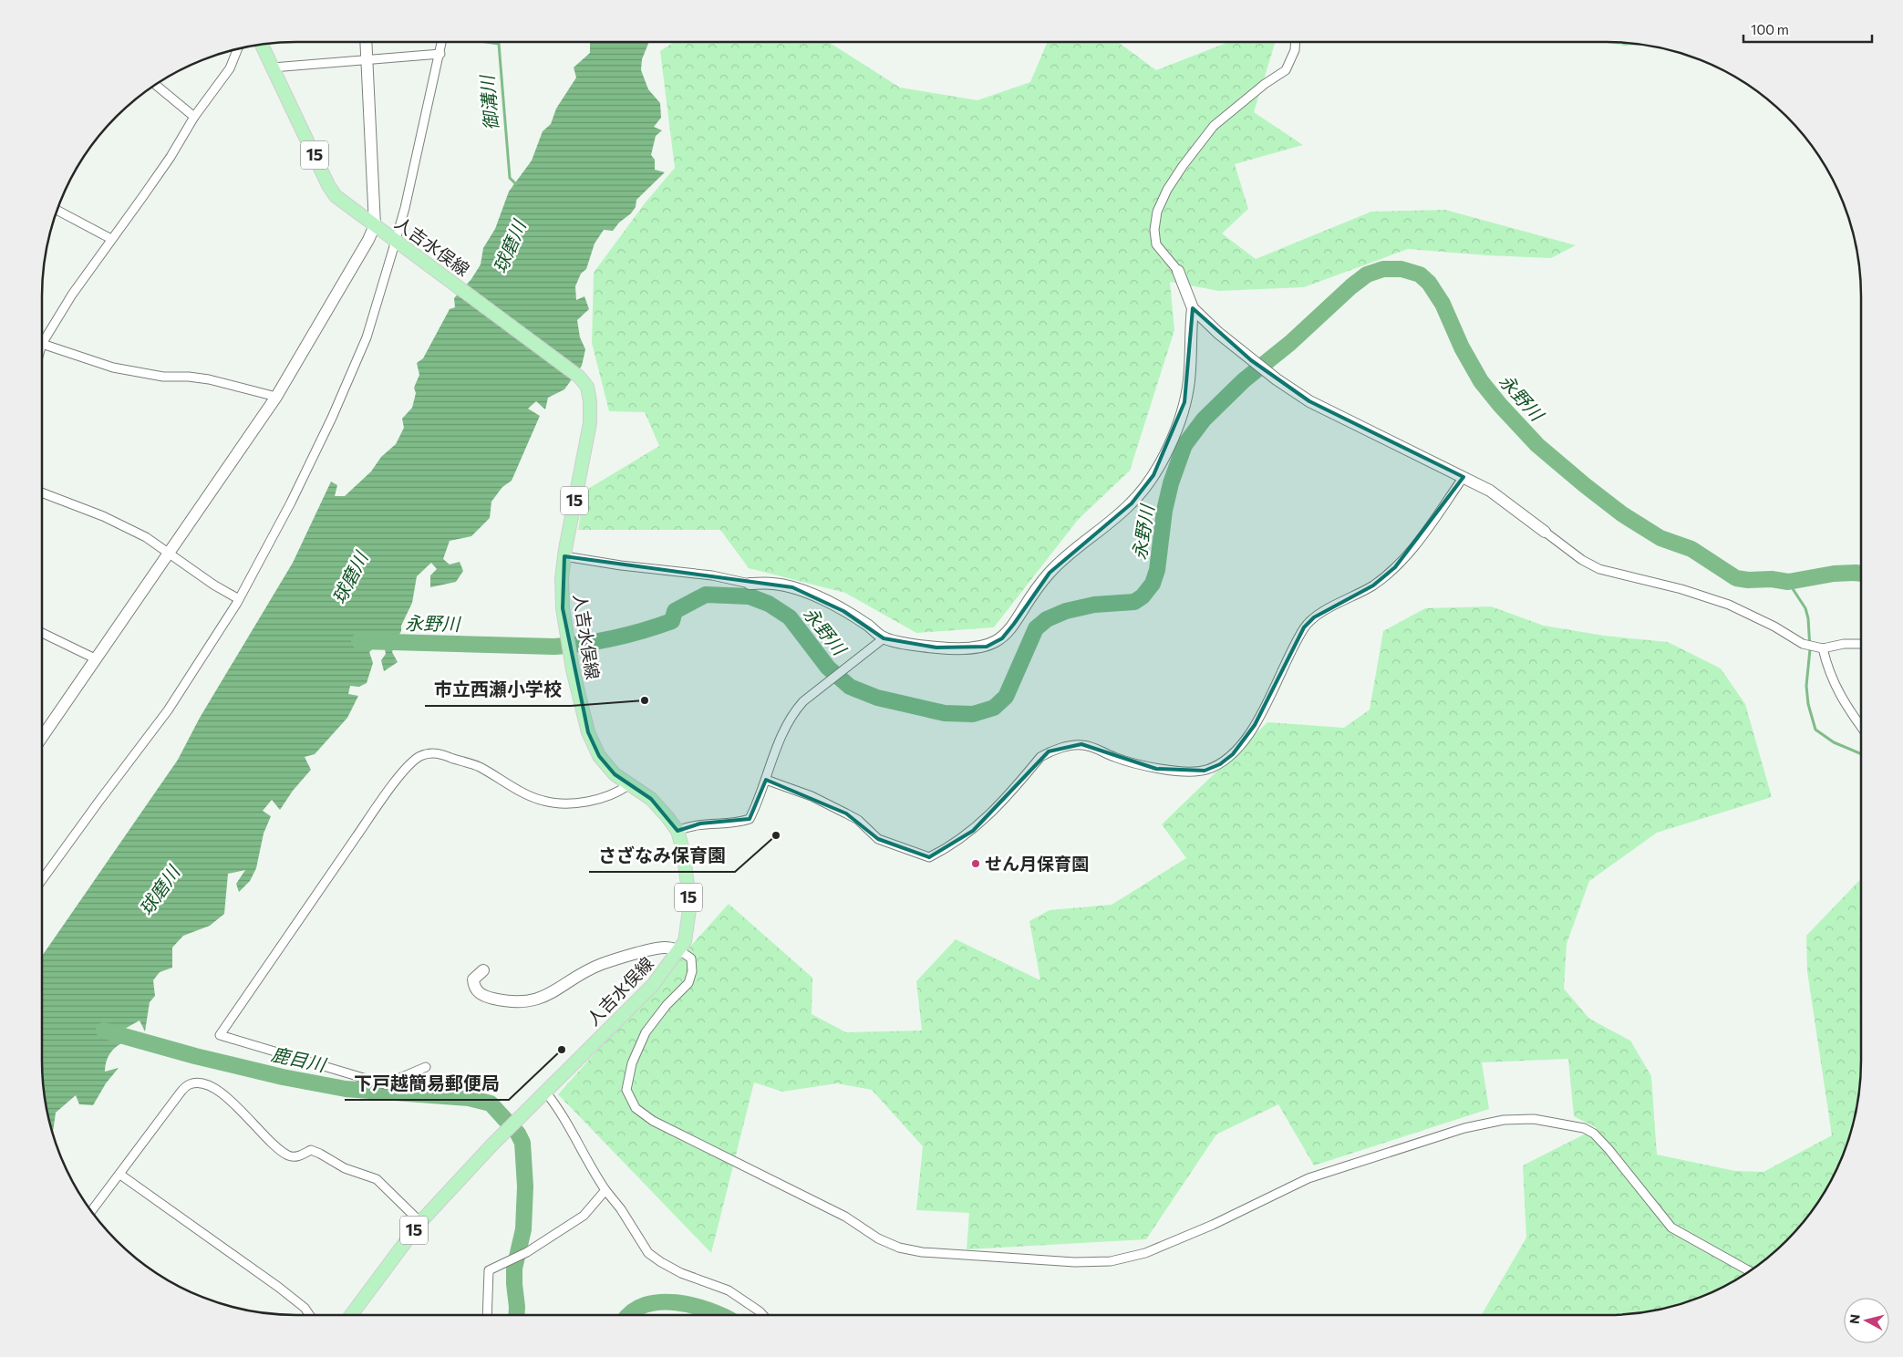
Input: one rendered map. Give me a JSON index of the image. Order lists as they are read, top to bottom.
{
  "streets": {
    "main road": ["15", "人吉水俣線"]
  },
  "water": [
    "御溝川",
    "球磨川",
    "永野川",
    "鹿目川"
  ],
  "places": [
    "市立西瀬小学校",
    "さざなみ保育園",
    "せん月保育園",
    "下戸越簡易郵便局"
  ],
  "scale_bar": "100 m",
  "north": "left"
}
